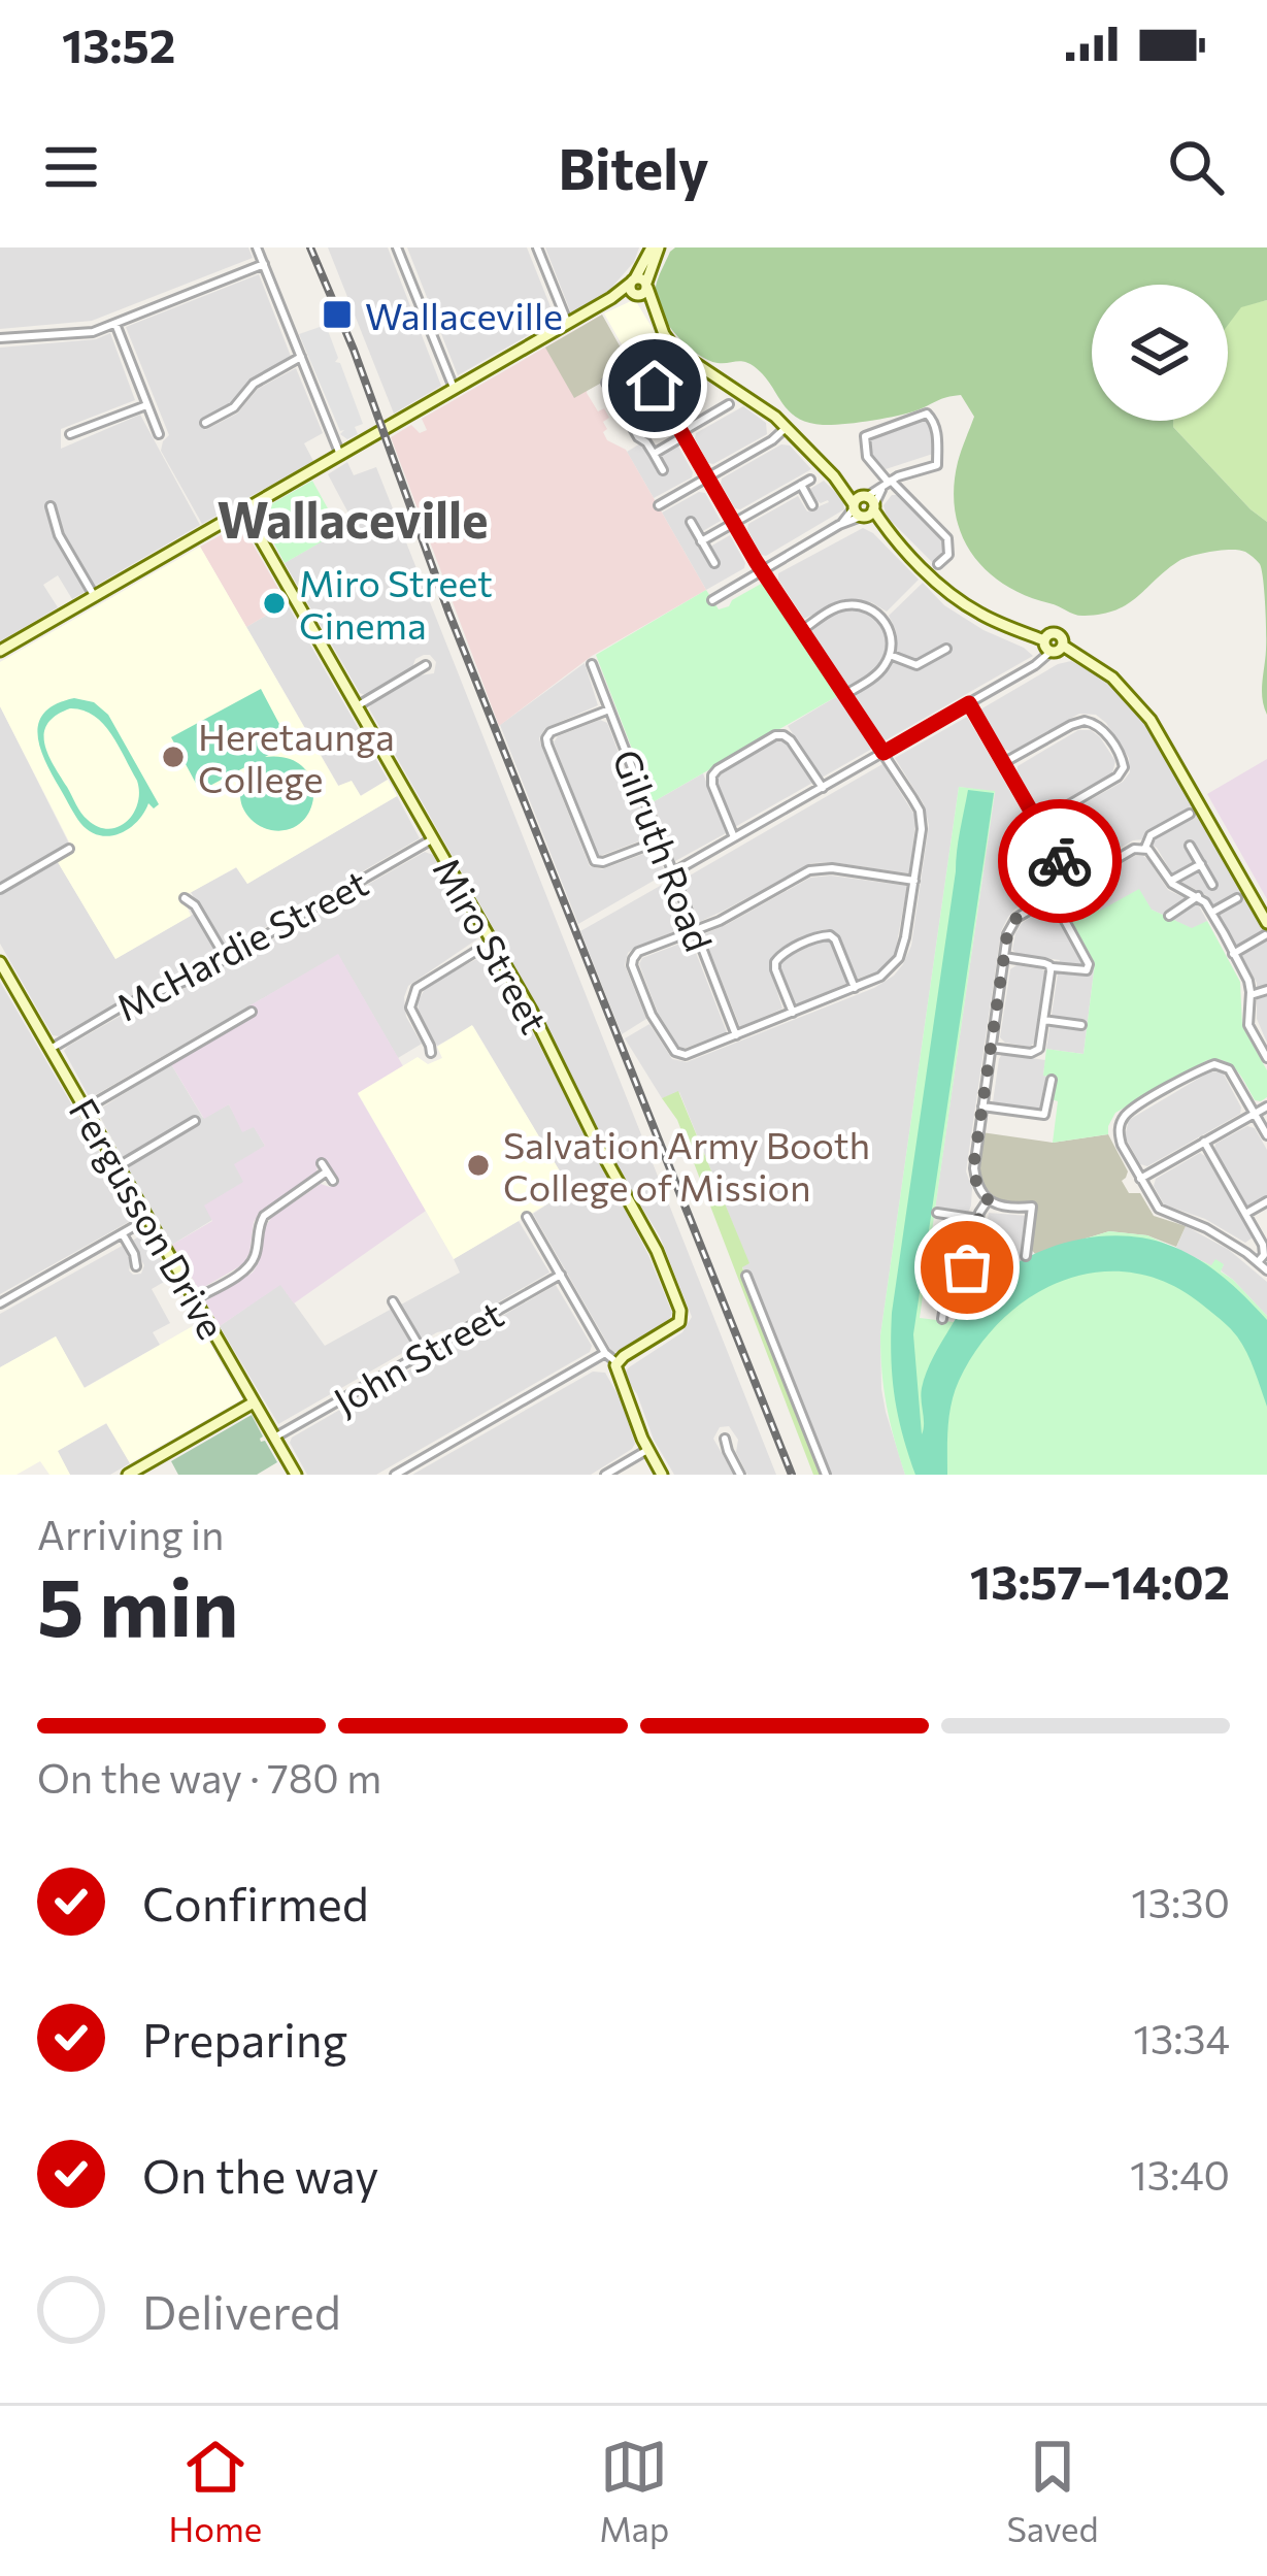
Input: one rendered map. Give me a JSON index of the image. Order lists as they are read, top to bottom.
{
  "streets": {
    "street": [
      "Gilruth Road",
      "McHardie Street",
      "Miro Street",
      "Fergusson Drive",
      "John Street"
    ]
  },
  "crossings": [
    ["McHardie Street", "Miro Street"],
    ["McHardie Street", "Fergusson Drive"],
    ["Fergusson Drive", "John Street"]
  ],
  "districts": ["Wallaceville"],
  "places": {
    "transit": ["Wallaceville"],
    "other": ["Miro Street Cinema", "Heretaunga College", "Salvation Army Booth College of Mission"]
  },
  "page": {
    "status": "13:52",
    "header": "Bitely",
    "heading": ["5 min", "Arriving in", "13:57–14:02"],
    "bar": "On the way · 780 m",
    "list": [
      ["Confirmed", "13:30"],
      ["Preparing", "13:34"],
      ["On the way", "13:40"],
      "Delivered"
    ],
    "tabs": ["Home", "Map", "Saved"]
  }
}
